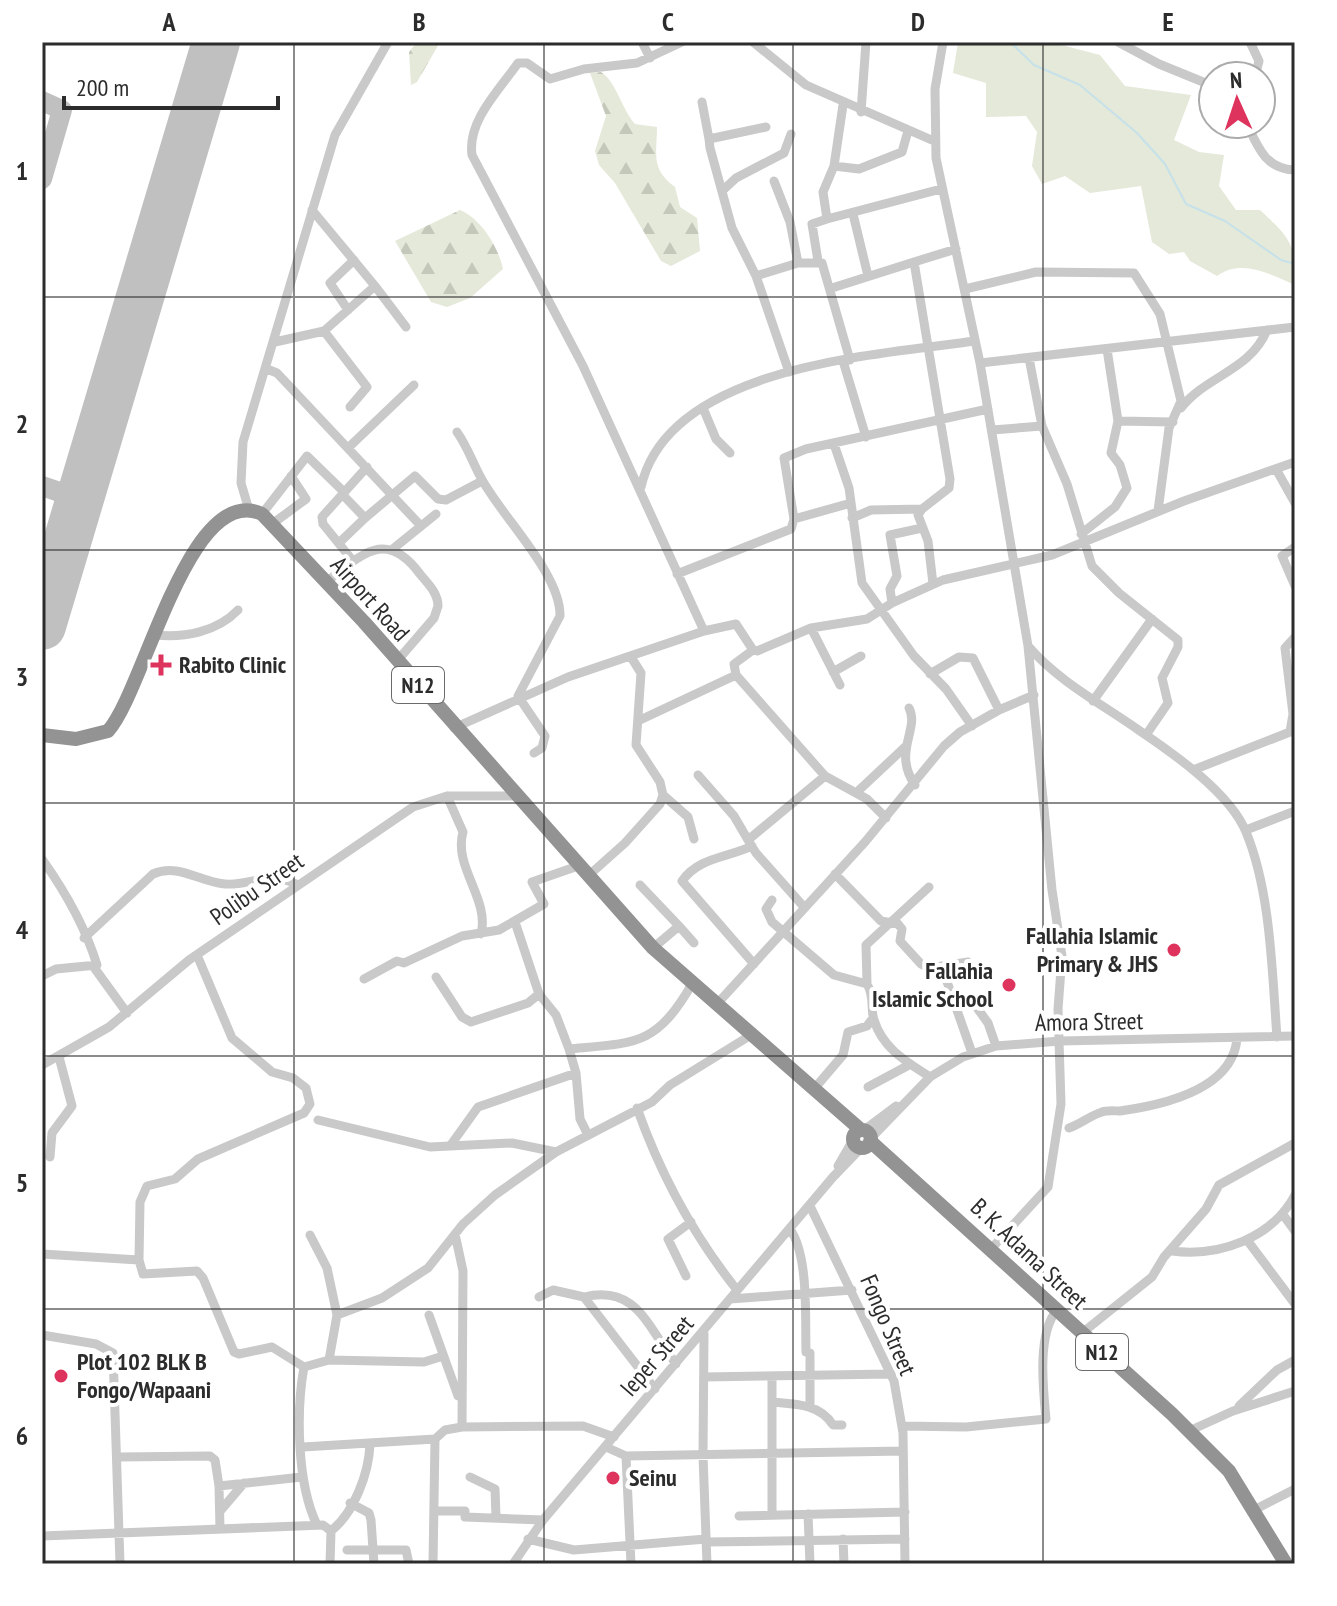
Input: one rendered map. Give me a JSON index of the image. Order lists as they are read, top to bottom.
{
  "streets": {
    "highway": ["Airport Road", "N12", "B. K. Adama Street"],
    "street": [
      "Polibu Street",
      "Amora Street",
      "Fongo Street",
      "Ieper Street"
    ]
  },
  "crossings": [
    ["Airport Road", "Polibu Street"],
    ["Airport Road", "Amora Street"],
    ["Airport Road", "B. K. Adama Street"],
    ["Amora Street", "B. K. Adama Street"],
    ["Amora Street", "Ieper Street"],
    ["Fongo Street", "Ieper Street"]
  ],
  "places": {
    "health": ["Rabito Clinic"],
    "other": [
      "Fallahia Islamic Primary & JHS",
      "Fallahia Islamic School",
      "Plot 102 BLK B Fongo/Wapaani",
      "Seinu"
    ]
  },
  "scale_bar": "200 m",
  "north": "top",
  "grid": {
    "columns": [
      "A",
      "B",
      "C",
      "D",
      "E"
    ],
    "rows": [
      "1",
      "2",
      "3",
      "4",
      "5",
      "6"
    ]
  }
}
